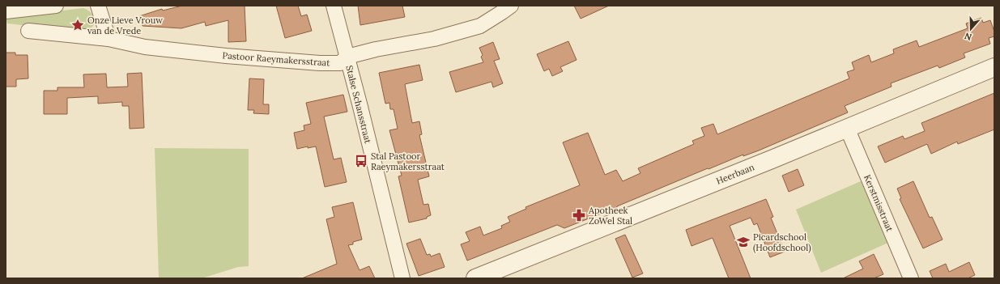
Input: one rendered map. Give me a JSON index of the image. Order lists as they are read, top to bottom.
{
  "streets": {
    "street": [
      "Pastoor Raeymakersstraat",
      "Stalse Schansstraat",
      "Heerbaan",
      "Kerstmisstraat"
    ]
  },
  "crossings": [
    ["Pastoor Raeymakersstraat", "Stalse Schansstraat"],
    ["Heerbaan", "Kerstmisstraat"]
  ],
  "places": {
    "place": ["Onze Lieve Vrouw van de Vrede"],
    "bus stop": ["Stal Pastoor Raeymakersstraat"],
    "pharmacy": ["Apotheek ZoWel Stal"],
    "school or university": ["Picardschool (Hoofdschool)"]
  },
  "north": "bottom"
}
